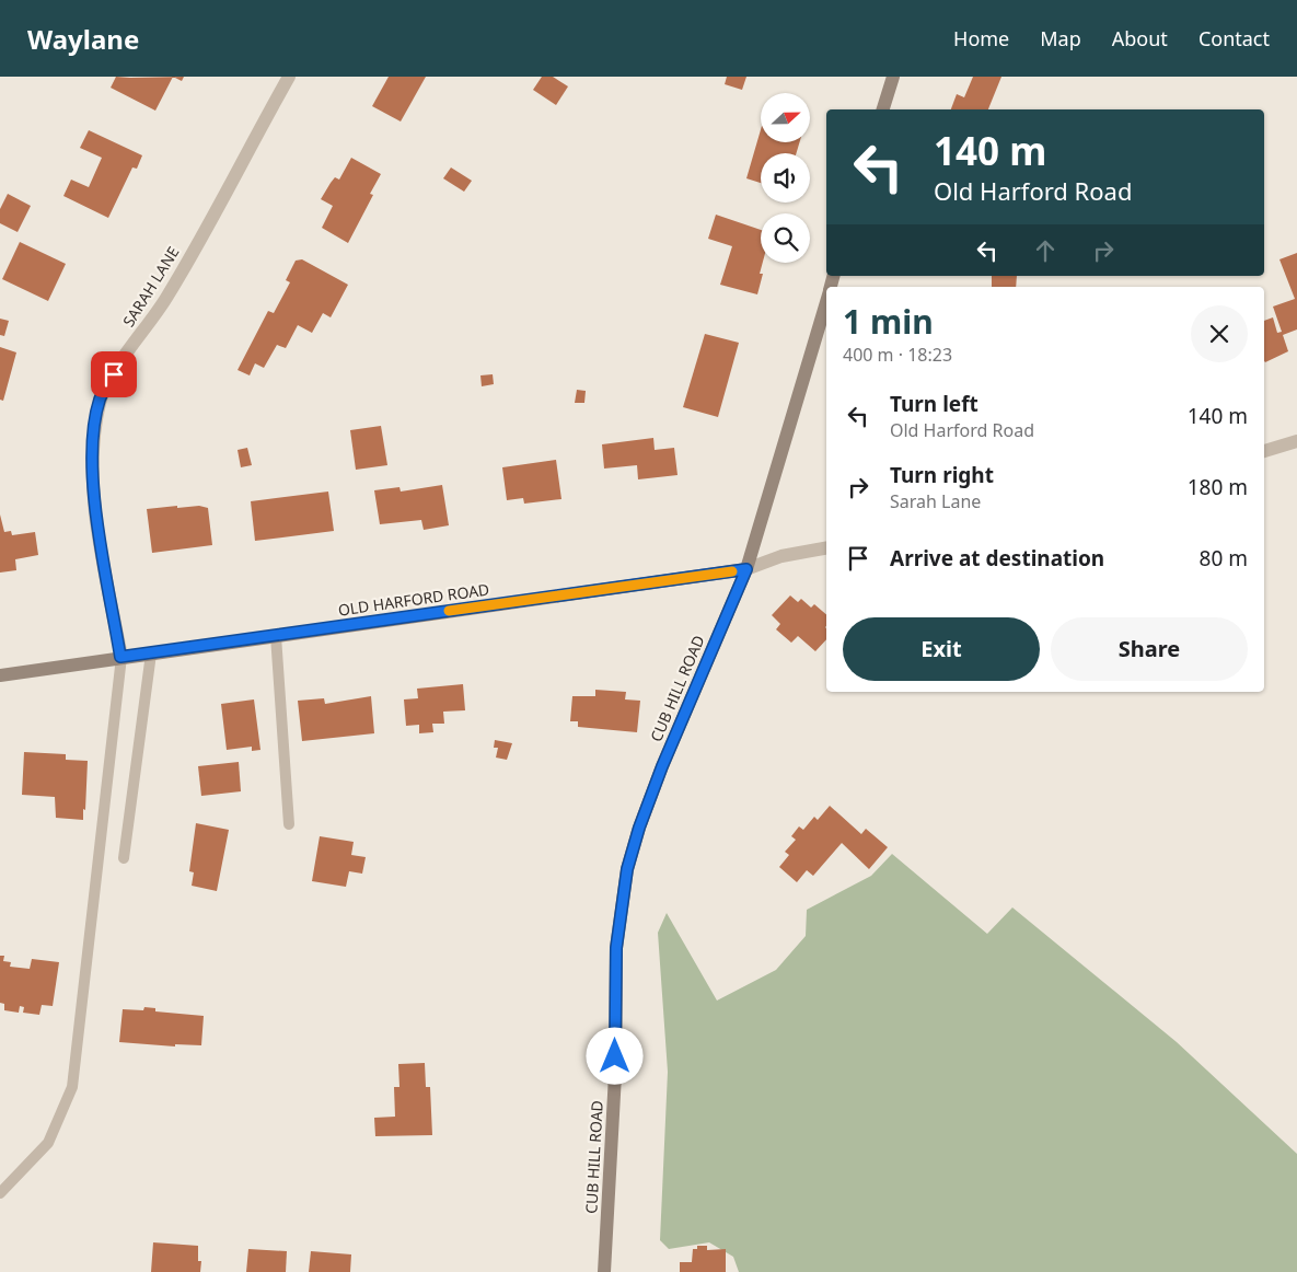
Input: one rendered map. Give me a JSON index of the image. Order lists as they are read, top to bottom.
{
  "streets": {
    "street": ["SARAH LANE", "OLD HARFORD ROAD", "CUB HILL ROAD"]
  },
  "crossings": [
    ["SARAH LANE", "OLD HARFORD ROAD"],
    ["OLD HARFORD ROAD", "CUB HILL ROAD"]
  ],
  "north": "right",
  "page": {
    "header": "Waylane",
    "nav": [
      "Home",
      "Map",
      "About",
      "Contact"
    ],
    "turn": ["140 m", "Old Harford Road"],
    "heading": ["1 min", "400 m · 18:23"],
    "list": [
      {
        "name": "Turn left",
        "note": "Old Harford Road",
        "value": "140 m"
      },
      {
        "name": "Turn right",
        "note": "Sarah Lane",
        "value": "180 m"
      },
      {
        "name": "Arrive at destination",
        "value": "80 m"
      }
    ],
    "buttons": ["Exit", "Share"]
  }
}
